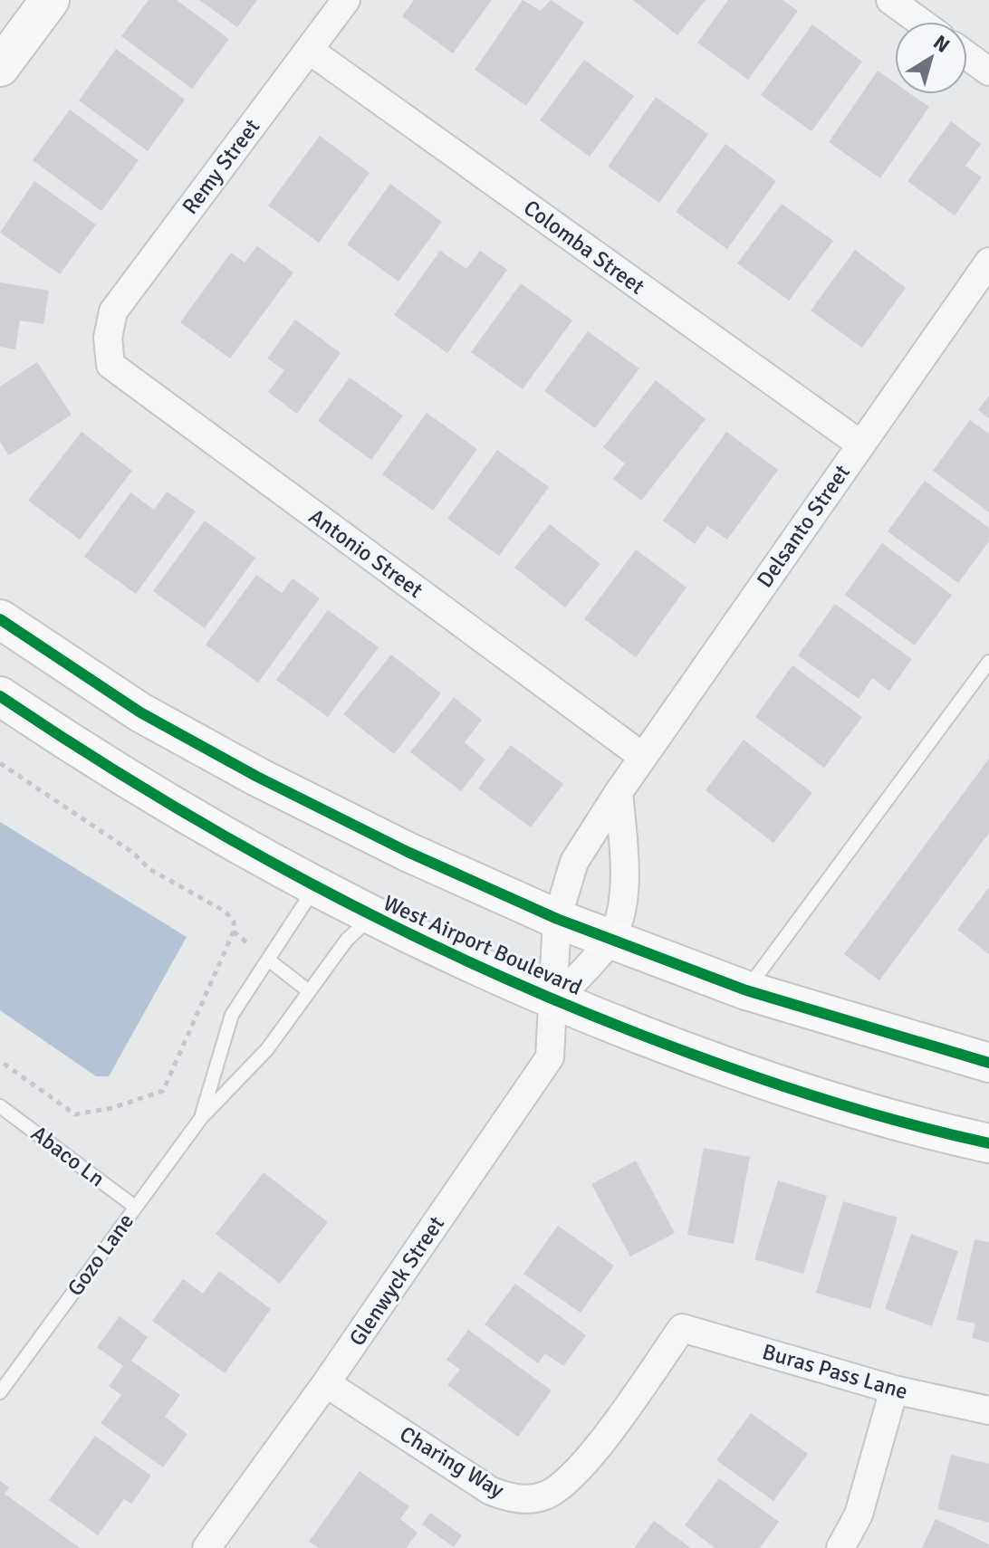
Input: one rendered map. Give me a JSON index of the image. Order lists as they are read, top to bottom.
{
  "streets": {
    "main road": ["West Airport Boulevard"],
    "street": [
      "Remy Street",
      "Colomba Street",
      "Delsanto Street",
      "Antonio Street",
      "Glenwyck Street",
      "Buras Pass Lane",
      "Charing Way"
    ],
    "lane": ["Abaco Ln", "Gozo Lane"]
  },
  "crossings": [
    ["Remy Street", "Colomba Street"],
    ["Remy Street", "Antonio Street"],
    ["Colomba Street", "Delsanto Street"],
    ["Delsanto Street", "Antonio Street"],
    ["Delsanto Street", "West Airport Boulevard"],
    ["Delsanto Street", "Glenwyck Street"],
    ["West Airport Boulevard", "Glenwyck Street"],
    ["Abaco Ln", "Gozo Lane"],
    ["Glenwyck Street", "Charing Way"],
    ["Buras Pass Lane", "Charing Way"]
  ],
  "north": "top right"
}
